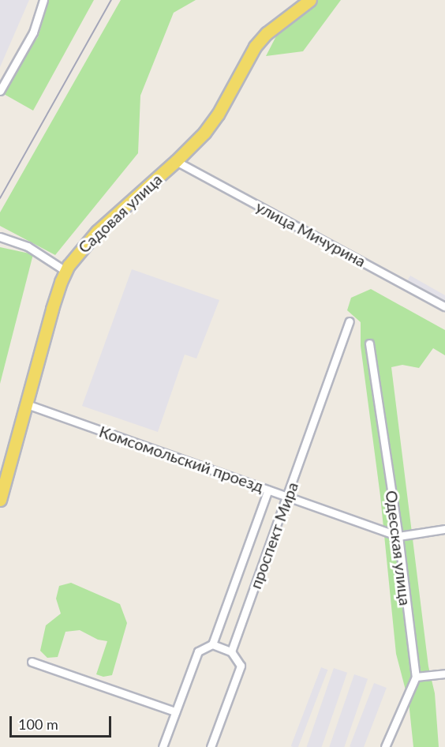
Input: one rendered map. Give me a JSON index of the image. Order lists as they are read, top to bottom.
{
  "streets": {
    "main road": ["Садовая улица"],
    "street": [
      "улица Мичурина",
      "Комсомольский проезд",
      "проспект Мира",
      "Одесская улица"
    ]
  },
  "crossings": [
    ["Садовая улица", "улица Мичурина"],
    ["Садовая улица", "Комсомольский проезд"],
    ["Комсомольский проезд", "проспект Мира"],
    ["Комсомольский проезд", "Одесская улица"]
  ],
  "scale_bar": "100 m"
}
